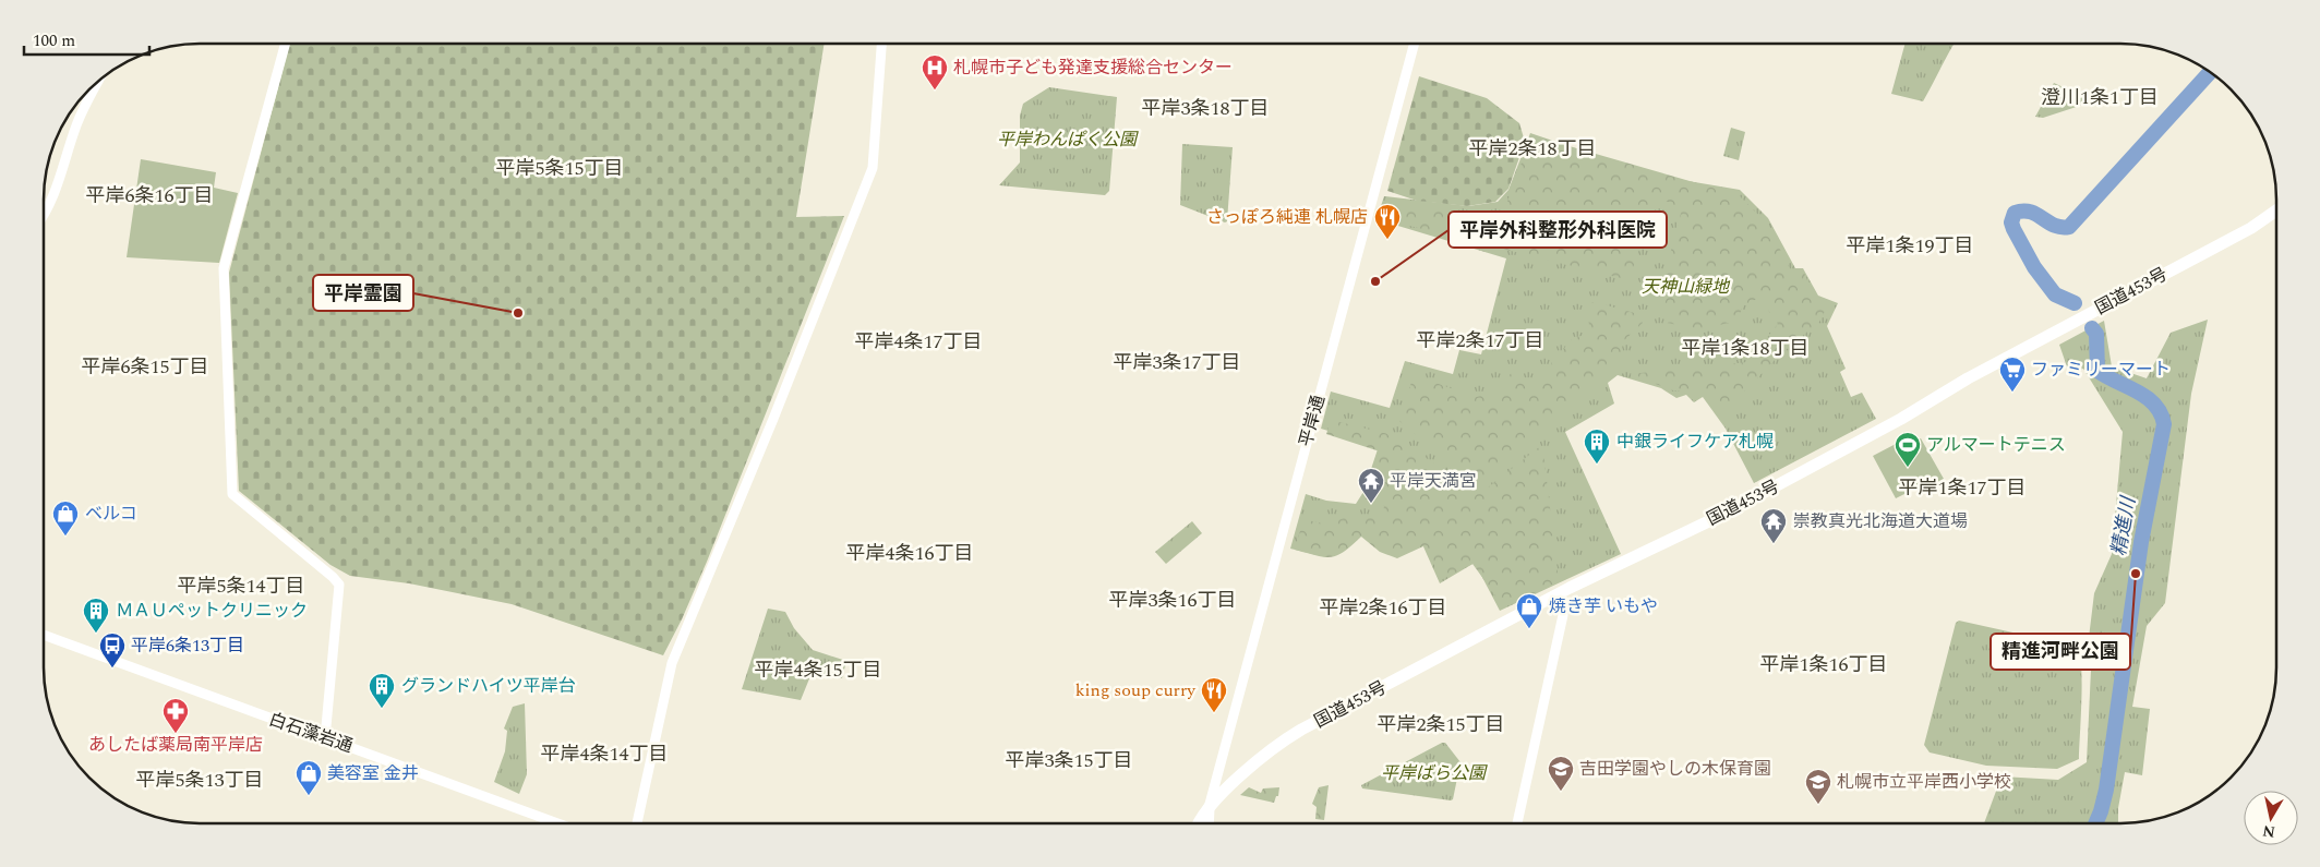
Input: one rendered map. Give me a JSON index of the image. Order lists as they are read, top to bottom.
{
  "streets": {
    "highway": ["国道453号", "平岸通"],
    "street": ["白石藻岩通"]
  },
  "crossings": [
    ["国道453号", "平岸通"]
  ],
  "districts": [
    "澄川1条1丁目",
    "平岸3条18丁目",
    "平岸2条18丁目",
    "平岸5条15丁目",
    "平岸6条16丁目",
    "平岸1条19丁目",
    "平岸2条17丁目",
    "平岸4条17丁目",
    "平岸1条18丁目",
    "平岸3条17丁目",
    "平岸6条15丁目",
    "平岸1条17丁目",
    "平岸4条16丁目",
    "平岸5条14丁目",
    "平岸3条16丁目",
    "平岸2条16丁目",
    "平岸1条16丁目",
    "平岸4条15丁目",
    "平岸2条15丁目",
    "平岸4条14丁目",
    "平岸3条15丁目",
    "平岸5条13丁目"
  ],
  "water": ["精進川"],
  "parks": ["平岸わんぱく公園", "天神山緑地", "平岸ばら公園"],
  "places": {
    "hospital": ["札幌市子ども発達支援総合センター"],
    "restaurant": ["さっぽろ純連 札幌店", "king soup curry"],
    "other": ["平岸外科整形外科医院", "平岸霊園", "精進河畔公園"],
    "supermarket": ["ファミリーマート"],
    "building": ["中銀ライフケア札幌", "ＭＡＵペットクリニック", "グランドハイツ平岸台"],
    "sports": ["アルマートテニス"],
    "temple": ["平岸天満宮", "崇教真光北海道大道場"],
    "shop": ["ベルコ", "焼き芋 いもや", "美容室 金井"],
    "bus stop": ["平岸6条13丁目"],
    "pharmacy": ["あしたば薬局南平岸店"],
    "school or university": ["吉田学園やしの木保育園", "札幌市立平岸西小学校"]
  },
  "scale_bar": "100 m",
  "north": "bottom"
}
